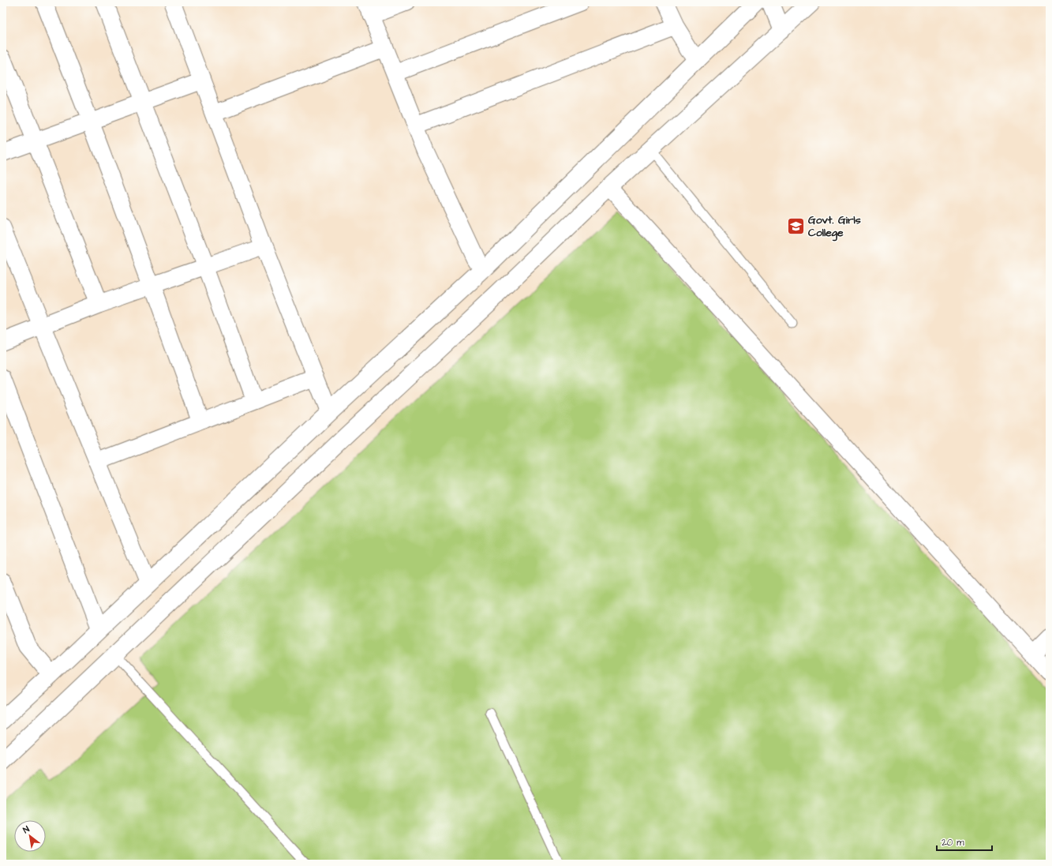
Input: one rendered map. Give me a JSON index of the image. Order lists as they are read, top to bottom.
{
  "places": {
    "school or university": ["Govt. Girls College"]
  },
  "scale_bar": "20 m",
  "north": "top left"
}
